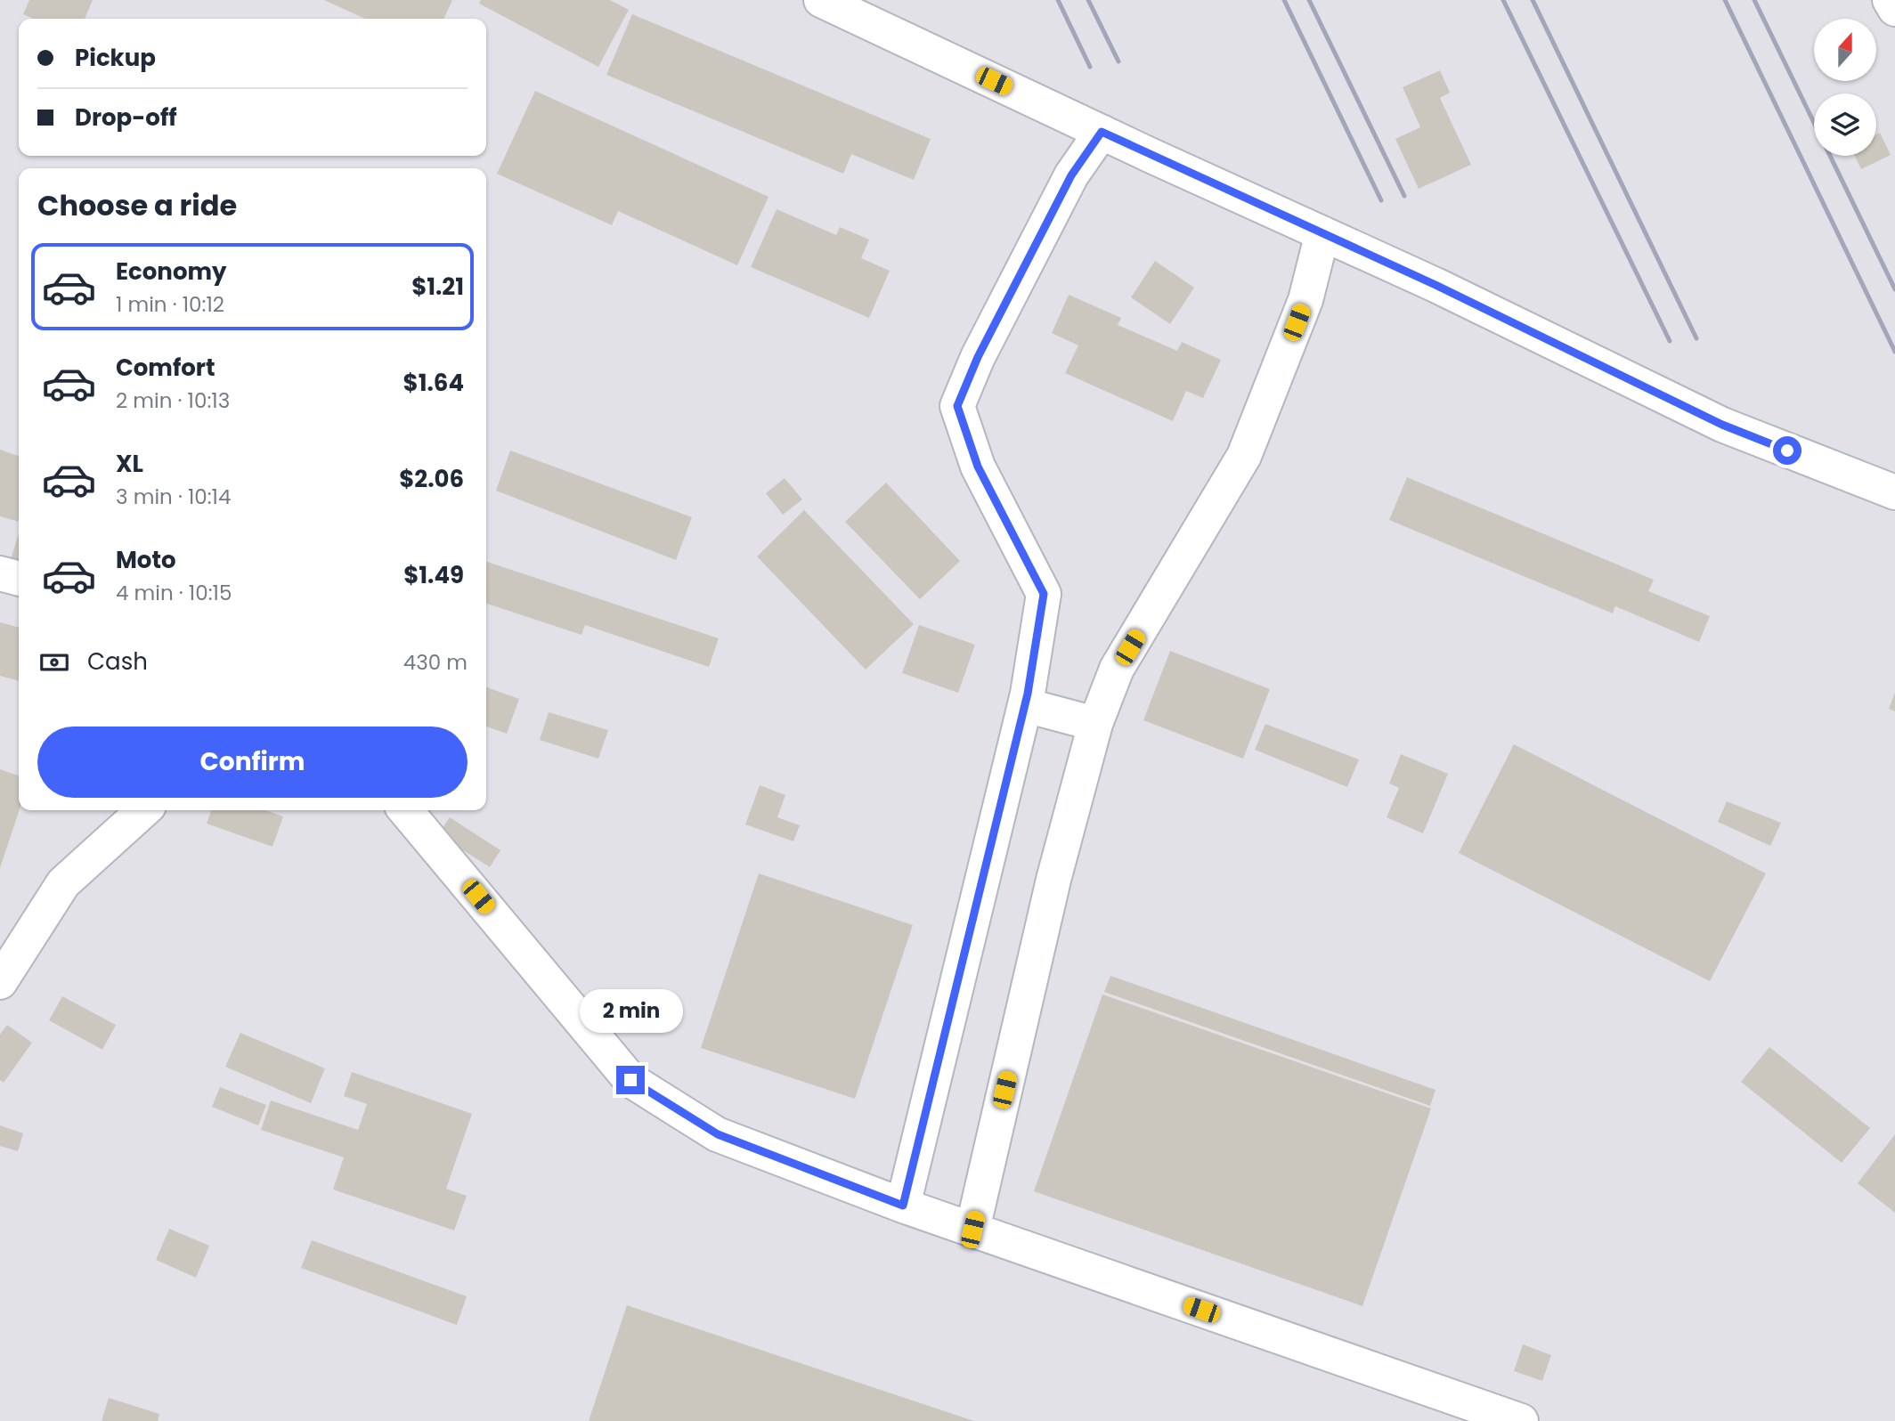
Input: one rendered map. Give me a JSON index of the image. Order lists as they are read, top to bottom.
{
  "north": "top",
  "page": {
    "banner": ["Pickup", "Drop-off"],
    "heading": "Choose a ride",
    "list": [
      {
        "name": "Economy",
        "note": "1 min · 10:12",
        "value": "$1.21"
      },
      {
        "name": "Comfort",
        "note": "2 min · 10:13",
        "value": "$1.64"
      },
      {
        "name": "XL",
        "note": "3 min · 10:14",
        "value": "$2.06"
      },
      {
        "name": "Moto",
        "note": "4 min · 10:15",
        "value": "$1.49"
      }
    ],
    "pay": ["Cash", "430 m"],
    "buttons": "Confirm",
    "bubble": "2 min"
  }
}
